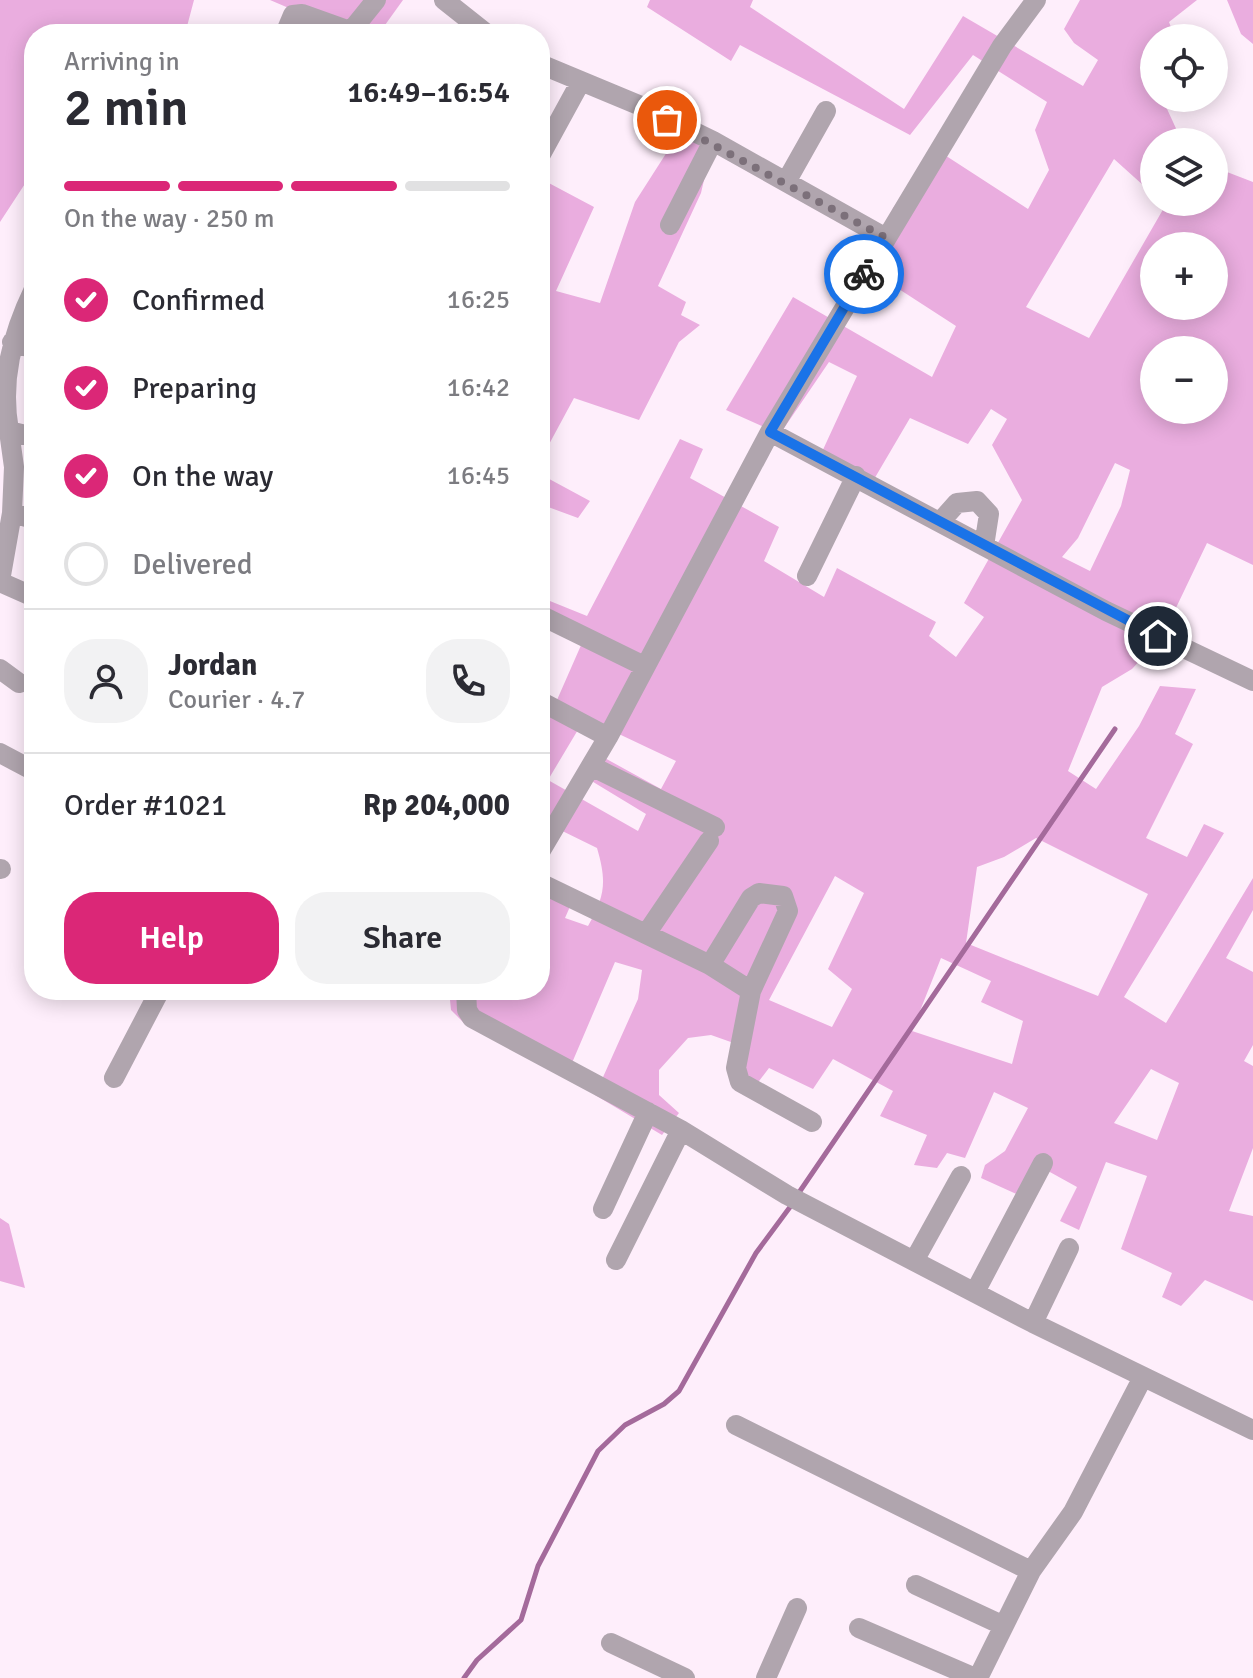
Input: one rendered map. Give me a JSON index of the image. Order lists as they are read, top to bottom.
{
  "page": {
    "map_buttons": ["+", "−"],
    "heading": ["2 min", "Arriving in", "16:49–16:54"],
    "panel": [
      "Jordan",
      "Courier · 4.7",
      "Order #1021",
      "Rp 204,000"
    ],
    "bar": "On the way · 250 m",
    "list": [
      ["Confirmed", "16:25"],
      ["Preparing", "16:42"],
      ["On the way", "16:45"],
      "Delivered"
    ],
    "buttons": ["Help", "Share"]
  }
}
